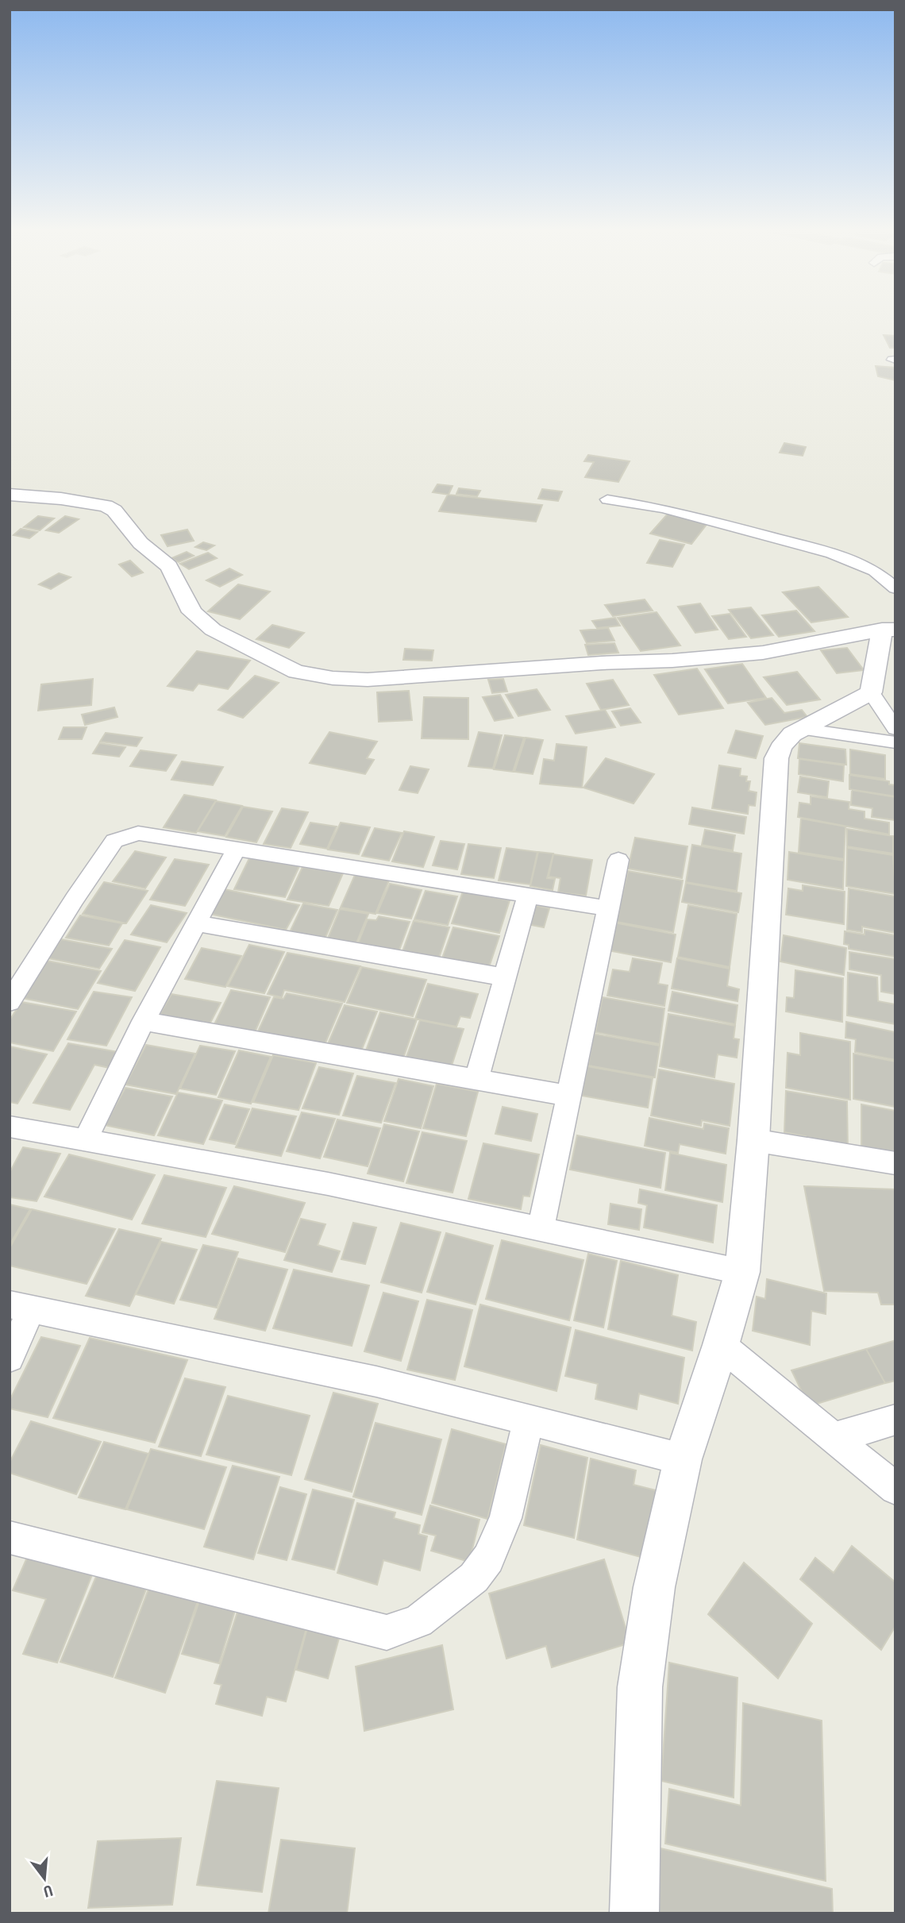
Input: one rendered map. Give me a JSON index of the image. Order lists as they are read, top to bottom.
{
  "north": "bottom"
}
